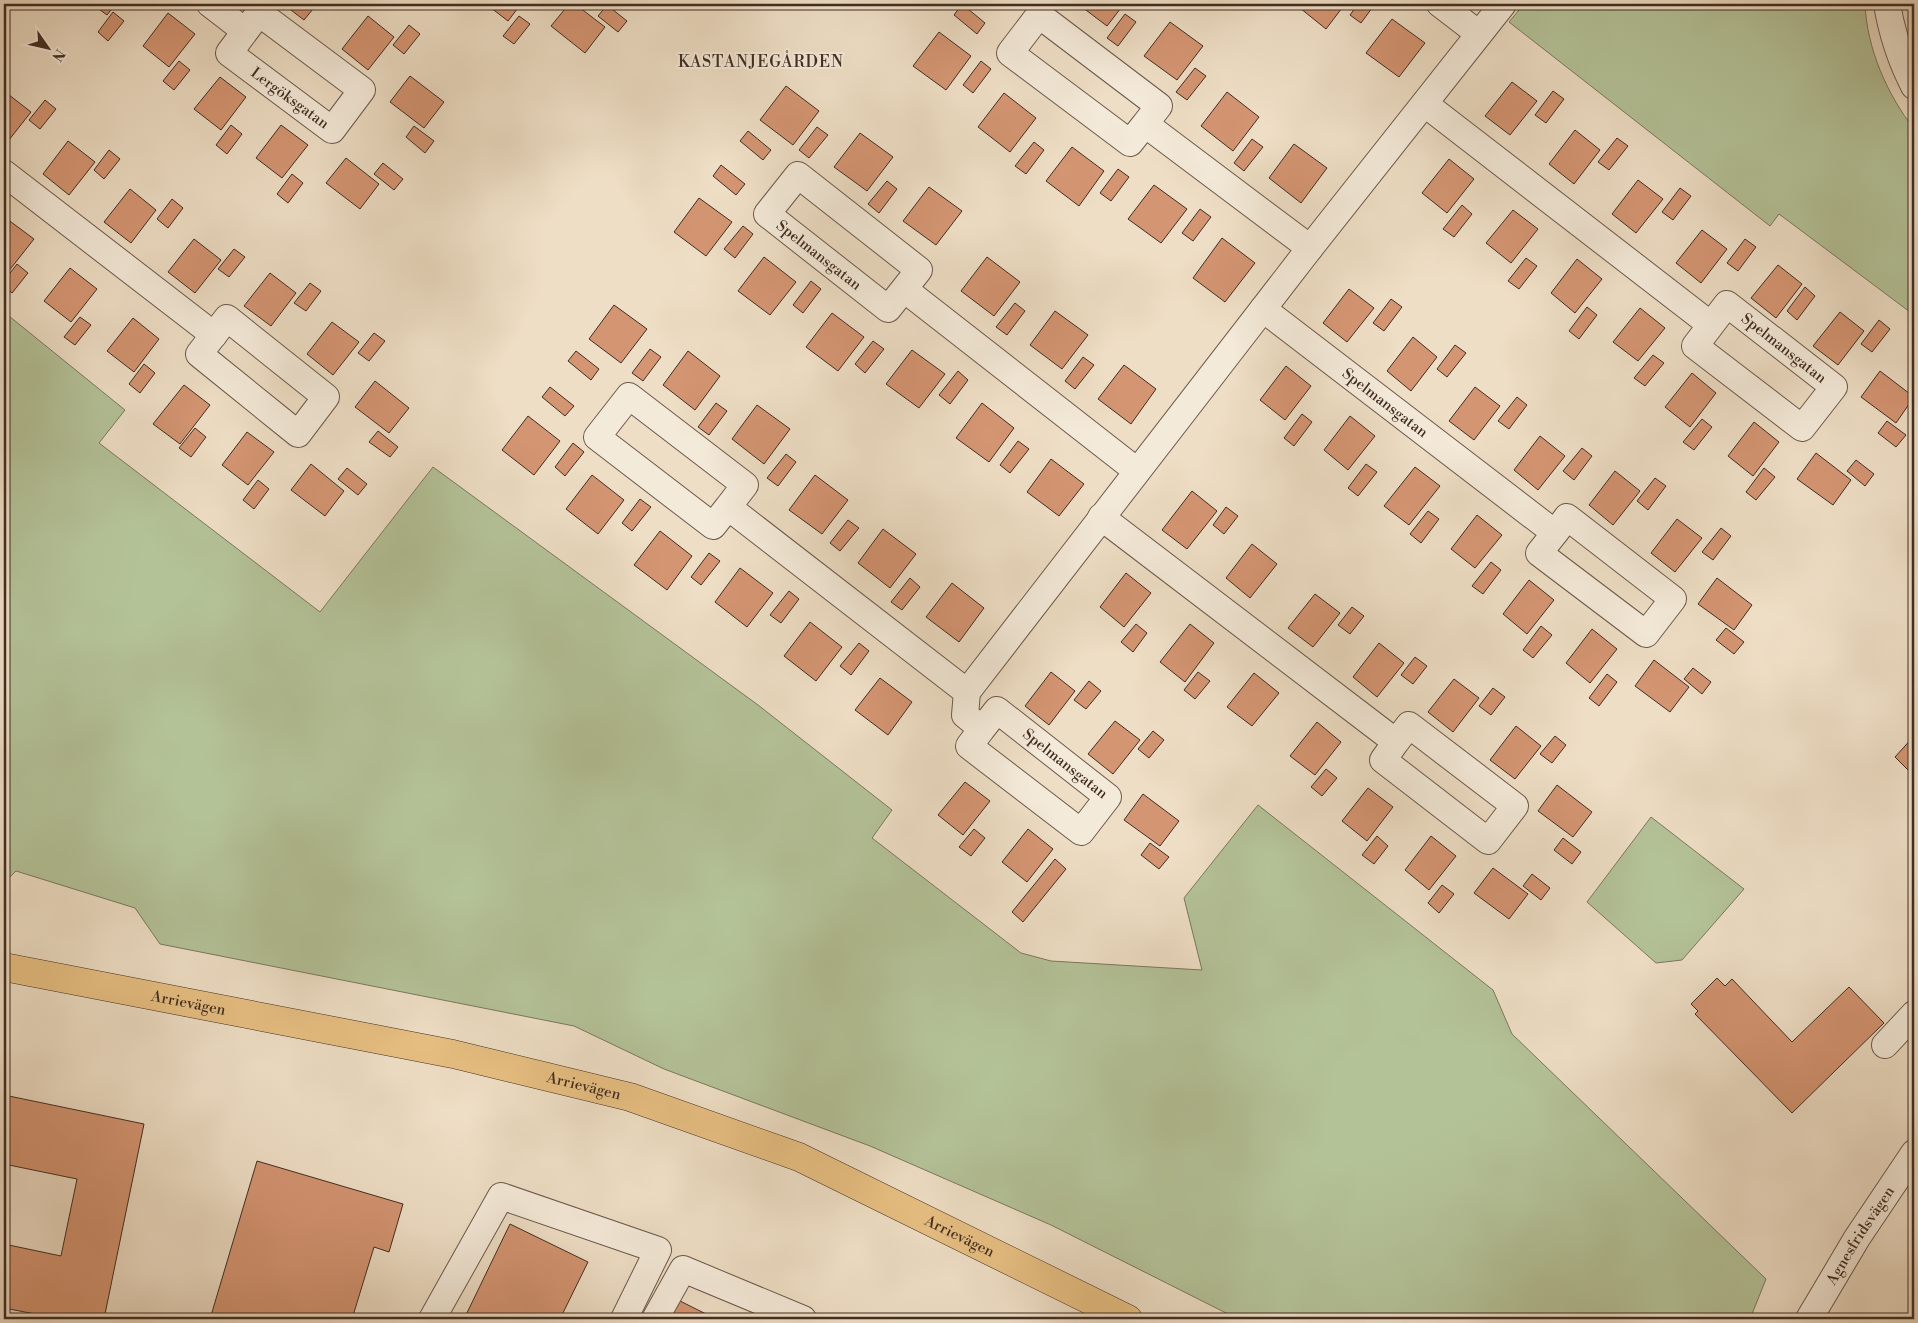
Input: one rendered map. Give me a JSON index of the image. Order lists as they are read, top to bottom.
{
  "streets": {
    "main road": ["Arrievägen"],
    "street": ["Lergöksgatan", "Spelmansgatan", "Agnesfridsvägen"]
  },
  "districts": ["KASTANJEGÅRDEN"],
  "north": "bottom right"
}
